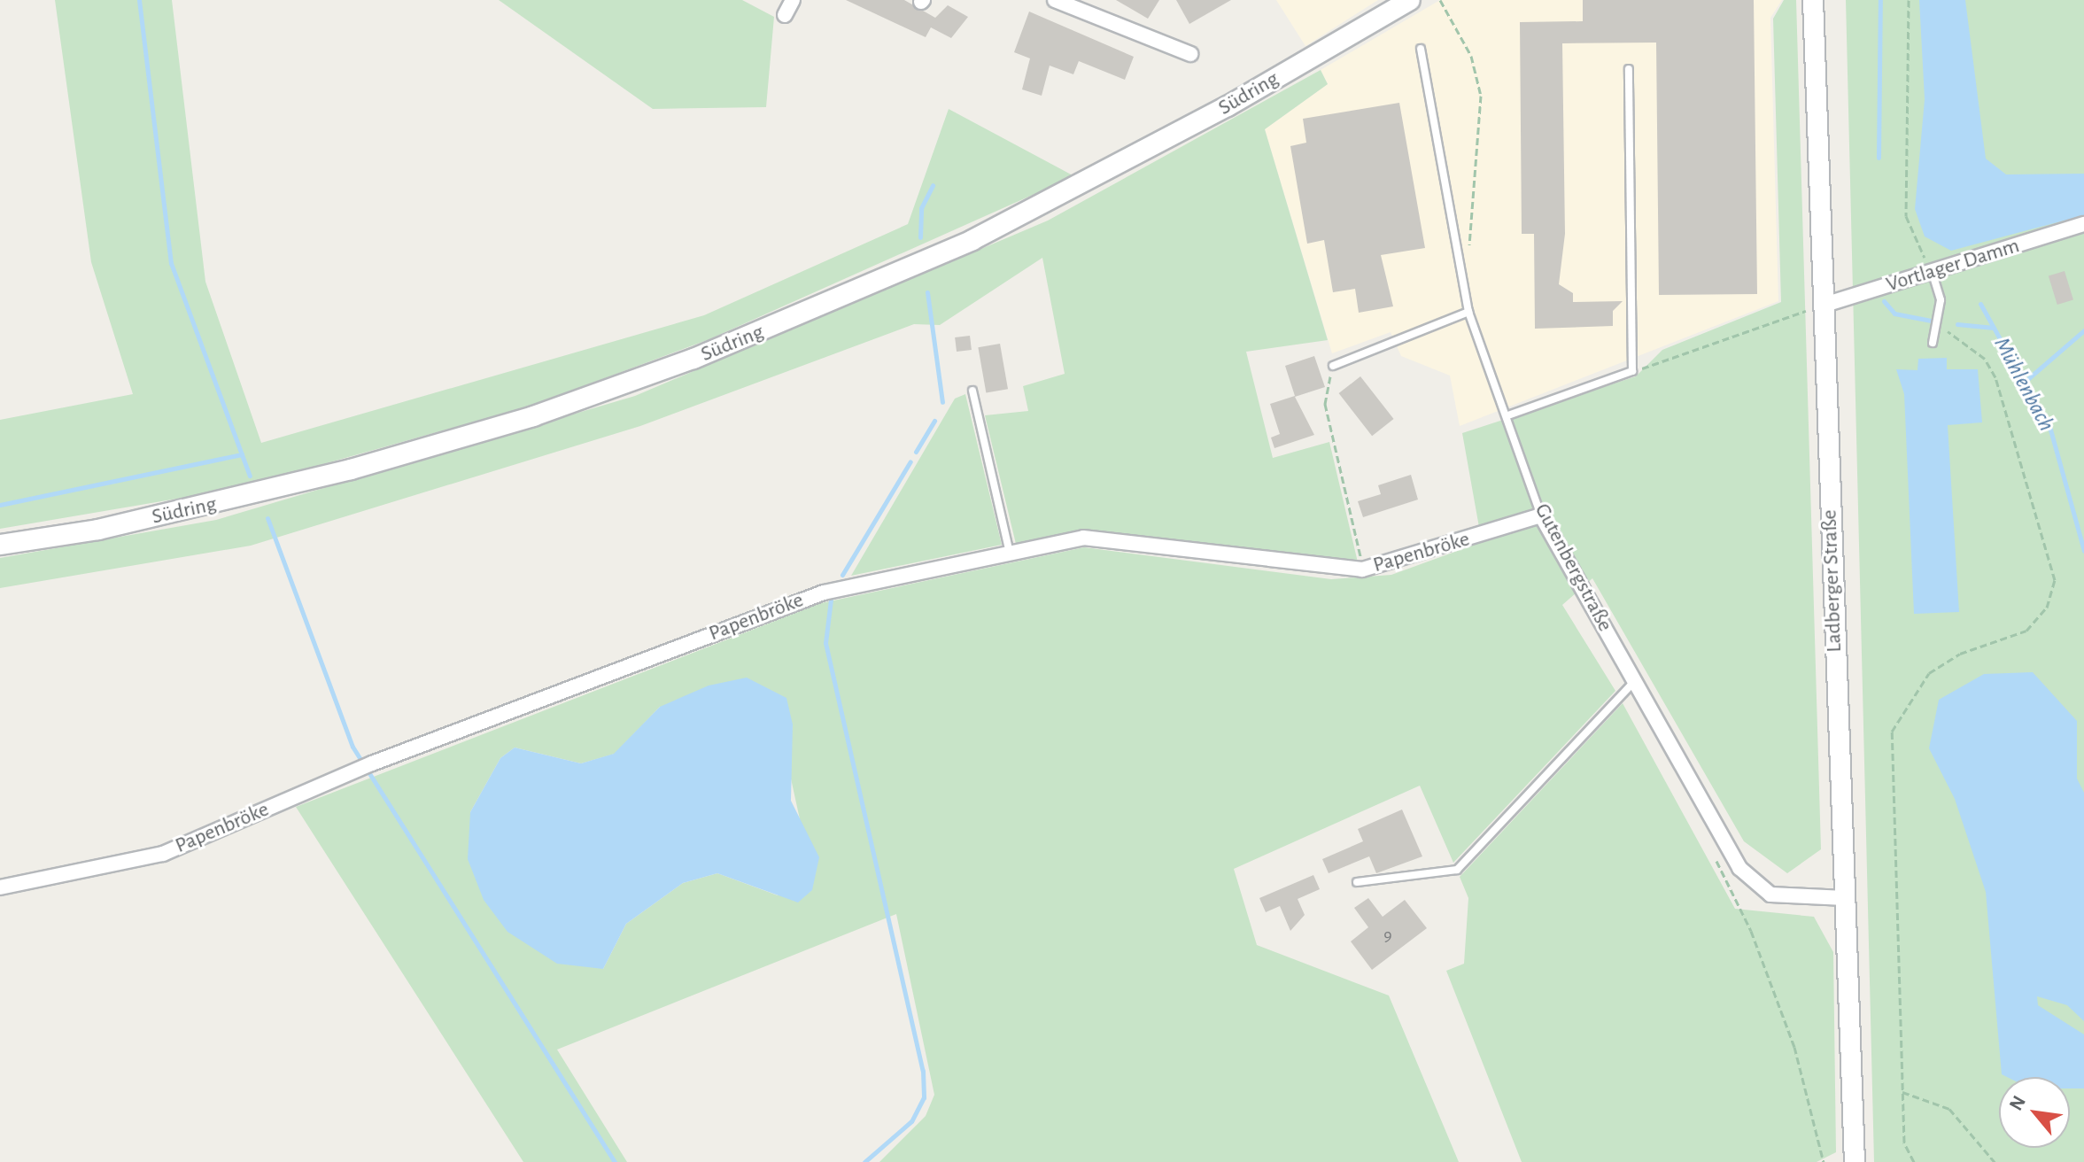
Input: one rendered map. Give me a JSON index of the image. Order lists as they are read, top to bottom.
{
  "streets": {
    "main road": ["Südring", "Ladberger Straße"],
    "street": ["Vortlager Damm", "Papenbröke", "Gutenbergstraße"]
  },
  "crossings": [
    ["Vortlager Damm", "Ladberger Straße"],
    ["Papenbröke", "Gutenbergstraße"],
    ["Gutenbergstraße", "Ladberger Straße"]
  ],
  "water": ["Mühlenbach"],
  "house_numbers": ["9"],
  "north": "top left"
}
